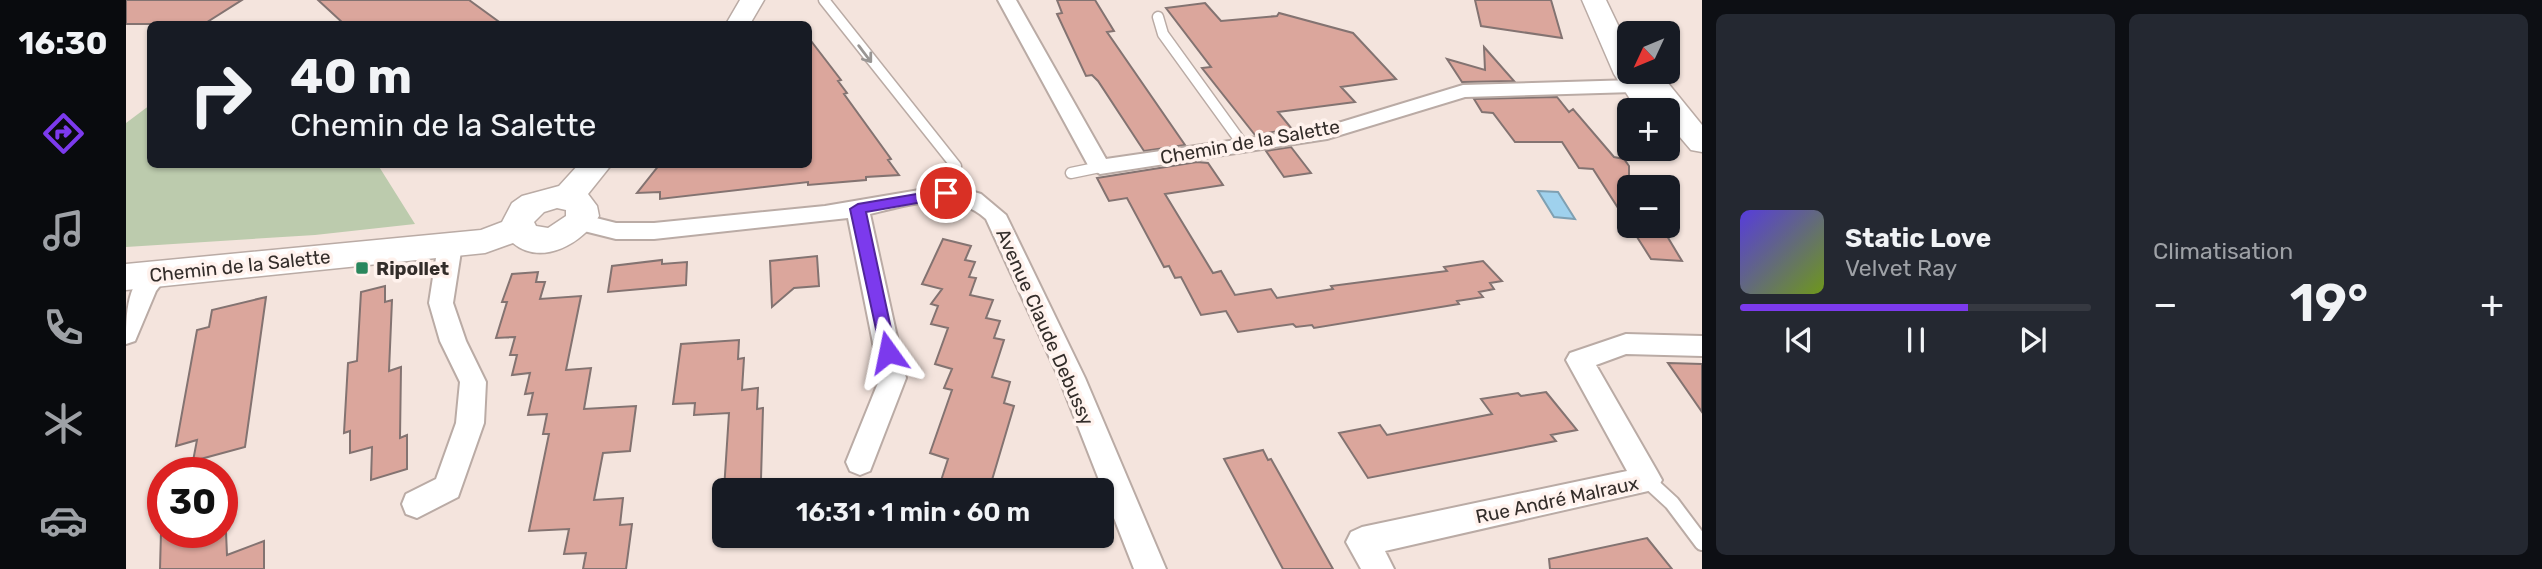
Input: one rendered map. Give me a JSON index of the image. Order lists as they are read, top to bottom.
{
  "streets": {
    "main road": ["Chemin de la Salette"],
    "street": ["Avenue Claude Debussy", "Rue André Malraux"]
  },
  "places": {
    "transit": ["Ripollet"]
  },
  "north": "bottom left",
  "page": {
    "tabs": "16:30",
    "tile": "Climatisation",
    "map_buttons": ["+", "−"],
    "turn": ["40 m", "Chemin de la Salette"],
    "song": ["Static Love", "Velvet Ray"],
    "heat": ["−", "19°", "+"],
    "limit": "30",
    "trip": "16:31 · 1 min · 60 m"
  }
}
